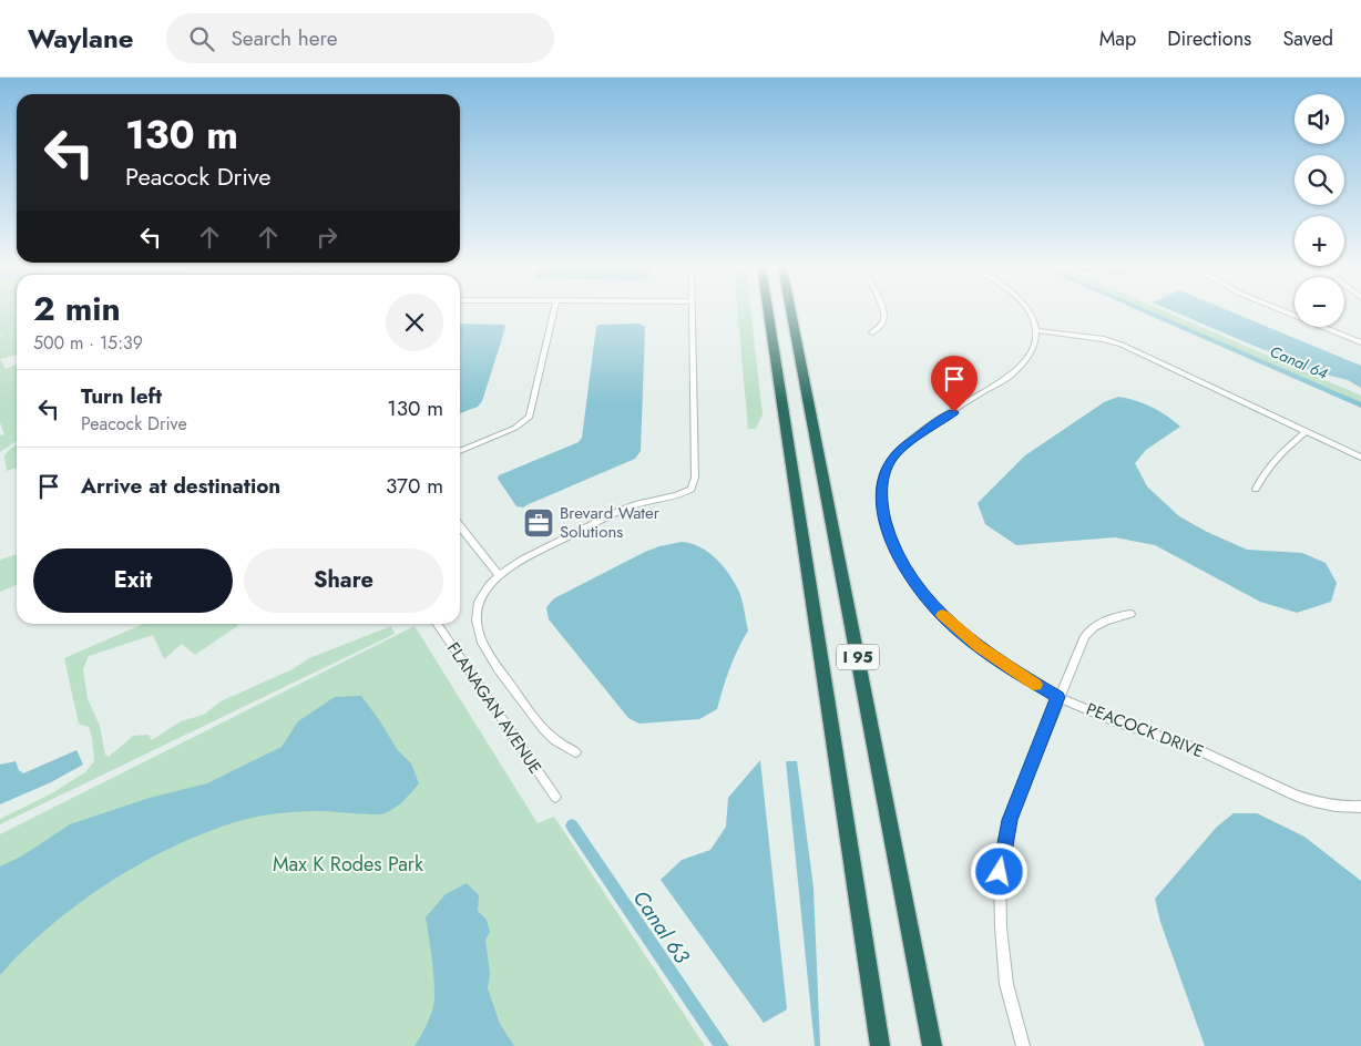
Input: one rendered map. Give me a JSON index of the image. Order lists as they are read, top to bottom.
{
  "streets": {
    "highway": ["I 95"],
    "street": ["FLANAGAN AVENUE", "PEACOCK DRIVE"]
  },
  "water": ["Canal 64", "Canal 63"],
  "parks": ["Max K Rodes Park"],
  "places": {
    "office": ["Brevard Water Solutions"]
  },
  "page": {
    "header": "Waylane",
    "search": "Search here",
    "nav": ["Map", "Directions", "Saved"],
    "map_buttons": ["+", "−"],
    "turn": ["130 m", "Peacock Drive"],
    "heading": ["2 min", "500 m · 15:39"],
    "list": [
      {
        "name": "Turn left",
        "note": "Peacock Drive",
        "value": "130 m"
      },
      {
        "name": "Arrive at destination",
        "value": "370 m"
      }
    ],
    "buttons": ["Exit", "Share"]
  }
}
